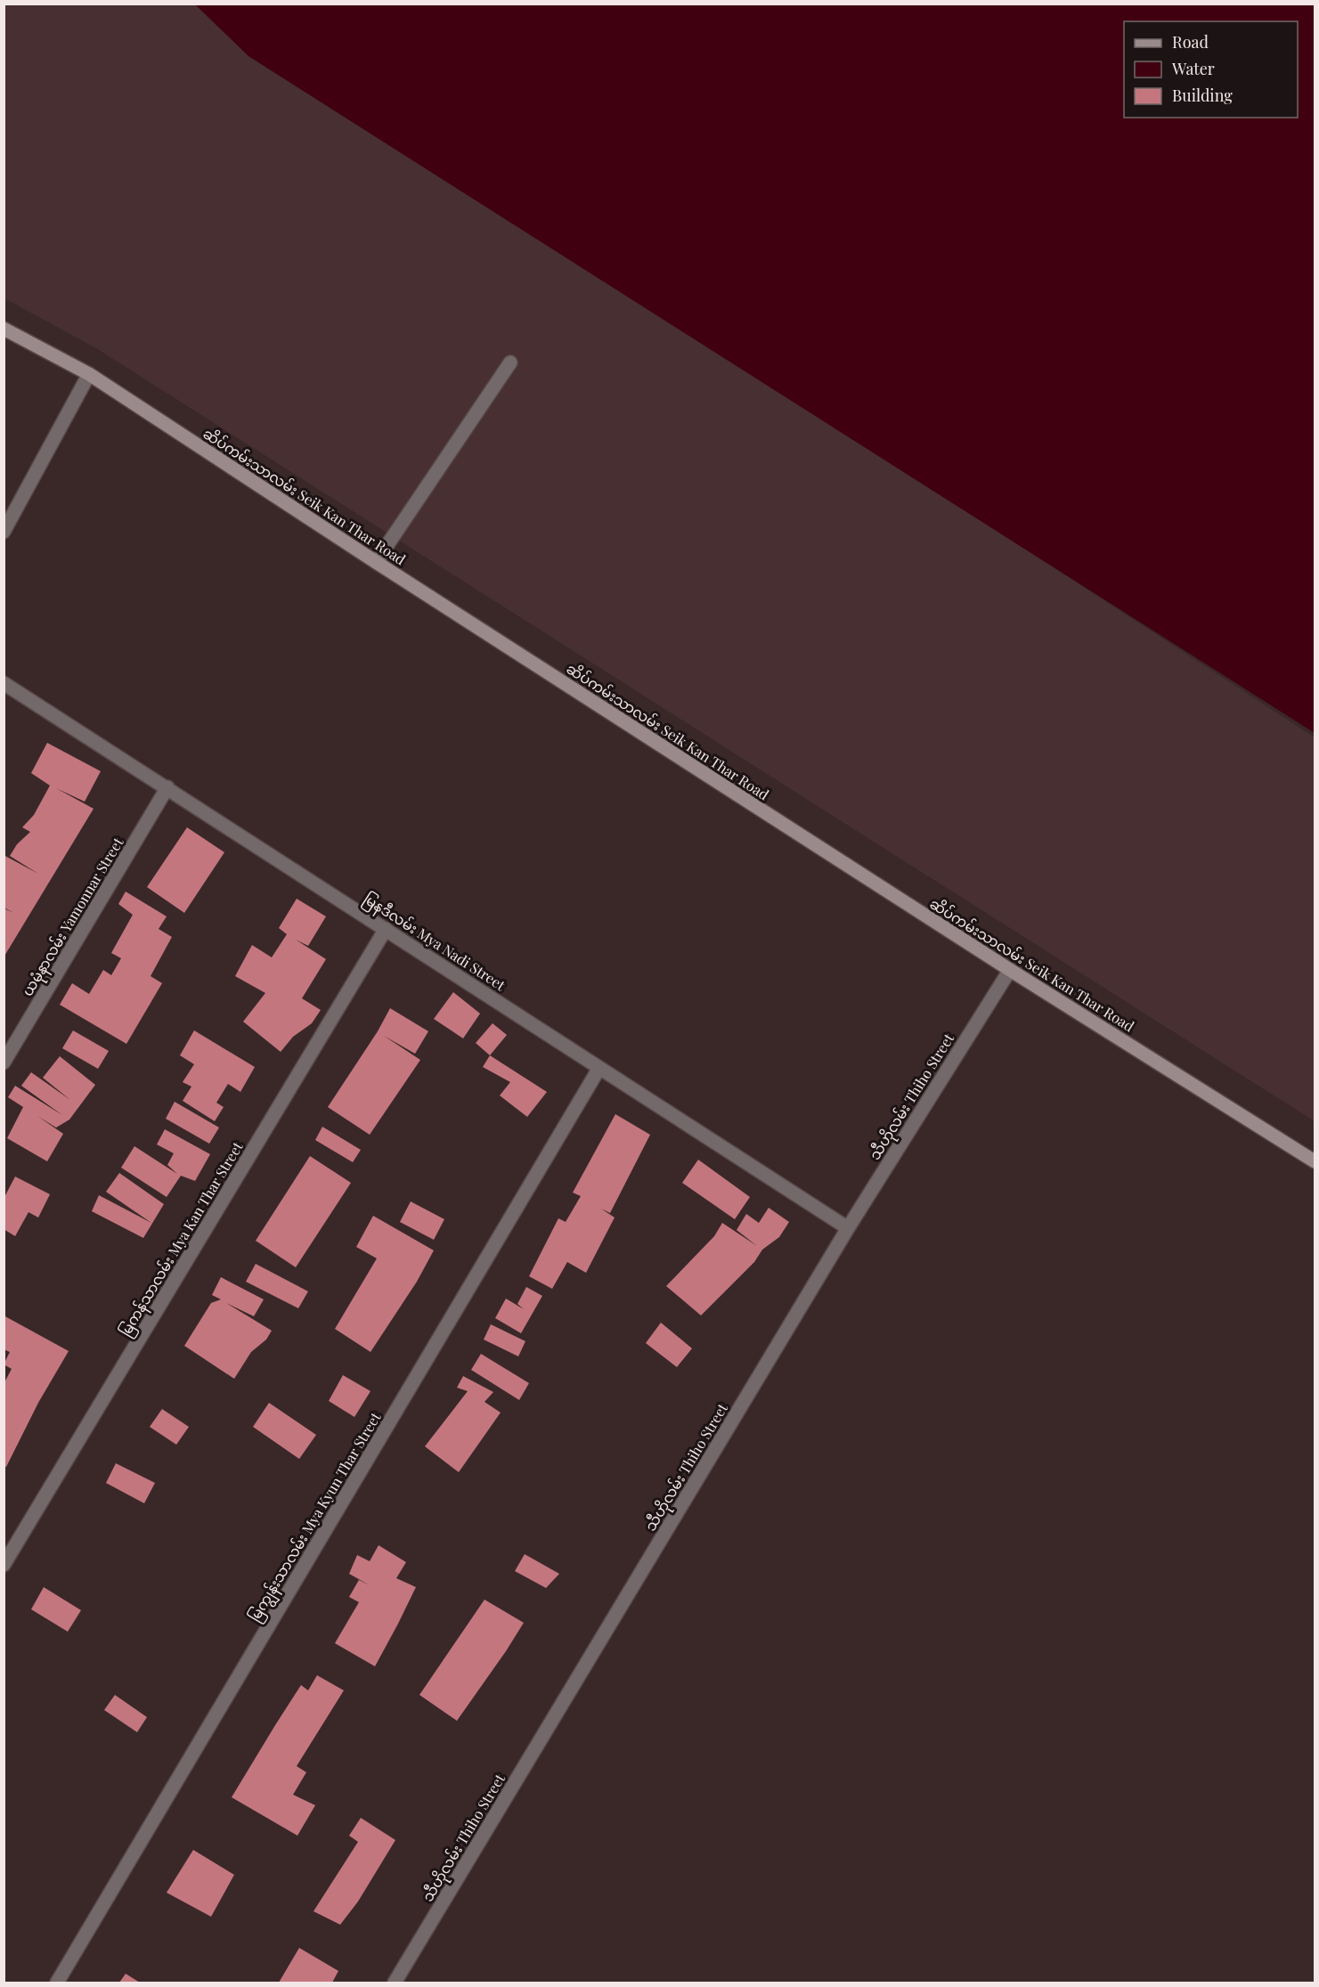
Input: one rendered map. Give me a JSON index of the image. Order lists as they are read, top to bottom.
{
  "streets": {
    "street": [
      "ဆိပ်ကမ်းသာလမ်း Seik Kan Thar Road",
      "ယမုံနာလမ်း Yamonnar Street",
      "မြနဒီလမ်း Mya Nadi Street",
      "သီဟိုလမ်း Thiho Street",
      "မြကန်သာလမ်း Mya Kan Thar Street",
      "မြကျွန်းသာလမ်း Mya Kyun Thar Street"
    ]
  },
  "crossings": [
    ["ဆိပ်ကမ်းသာလမ်း Seik Kan Thar Road", "သီဟိုလမ်း Thiho Street"],
    ["ယမုံနာလမ်း Yamonnar Street", "မြနဒီလမ်း Mya Nadi Street"],
    ["မြနဒီလမ်း Mya Nadi Street", "သီဟိုလမ်း Thiho Street"],
    ["မြနဒီလမ်း Mya Nadi Street", "မြကန်သာလမ်း Mya Kan Thar Street"],
    ["မြနဒီလမ်း Mya Nadi Street", "မြကျွန်းသာလမ်း Mya Kyun Thar Street"]
  ],
  "legend": ["Road", "Water", "Building"]
}
